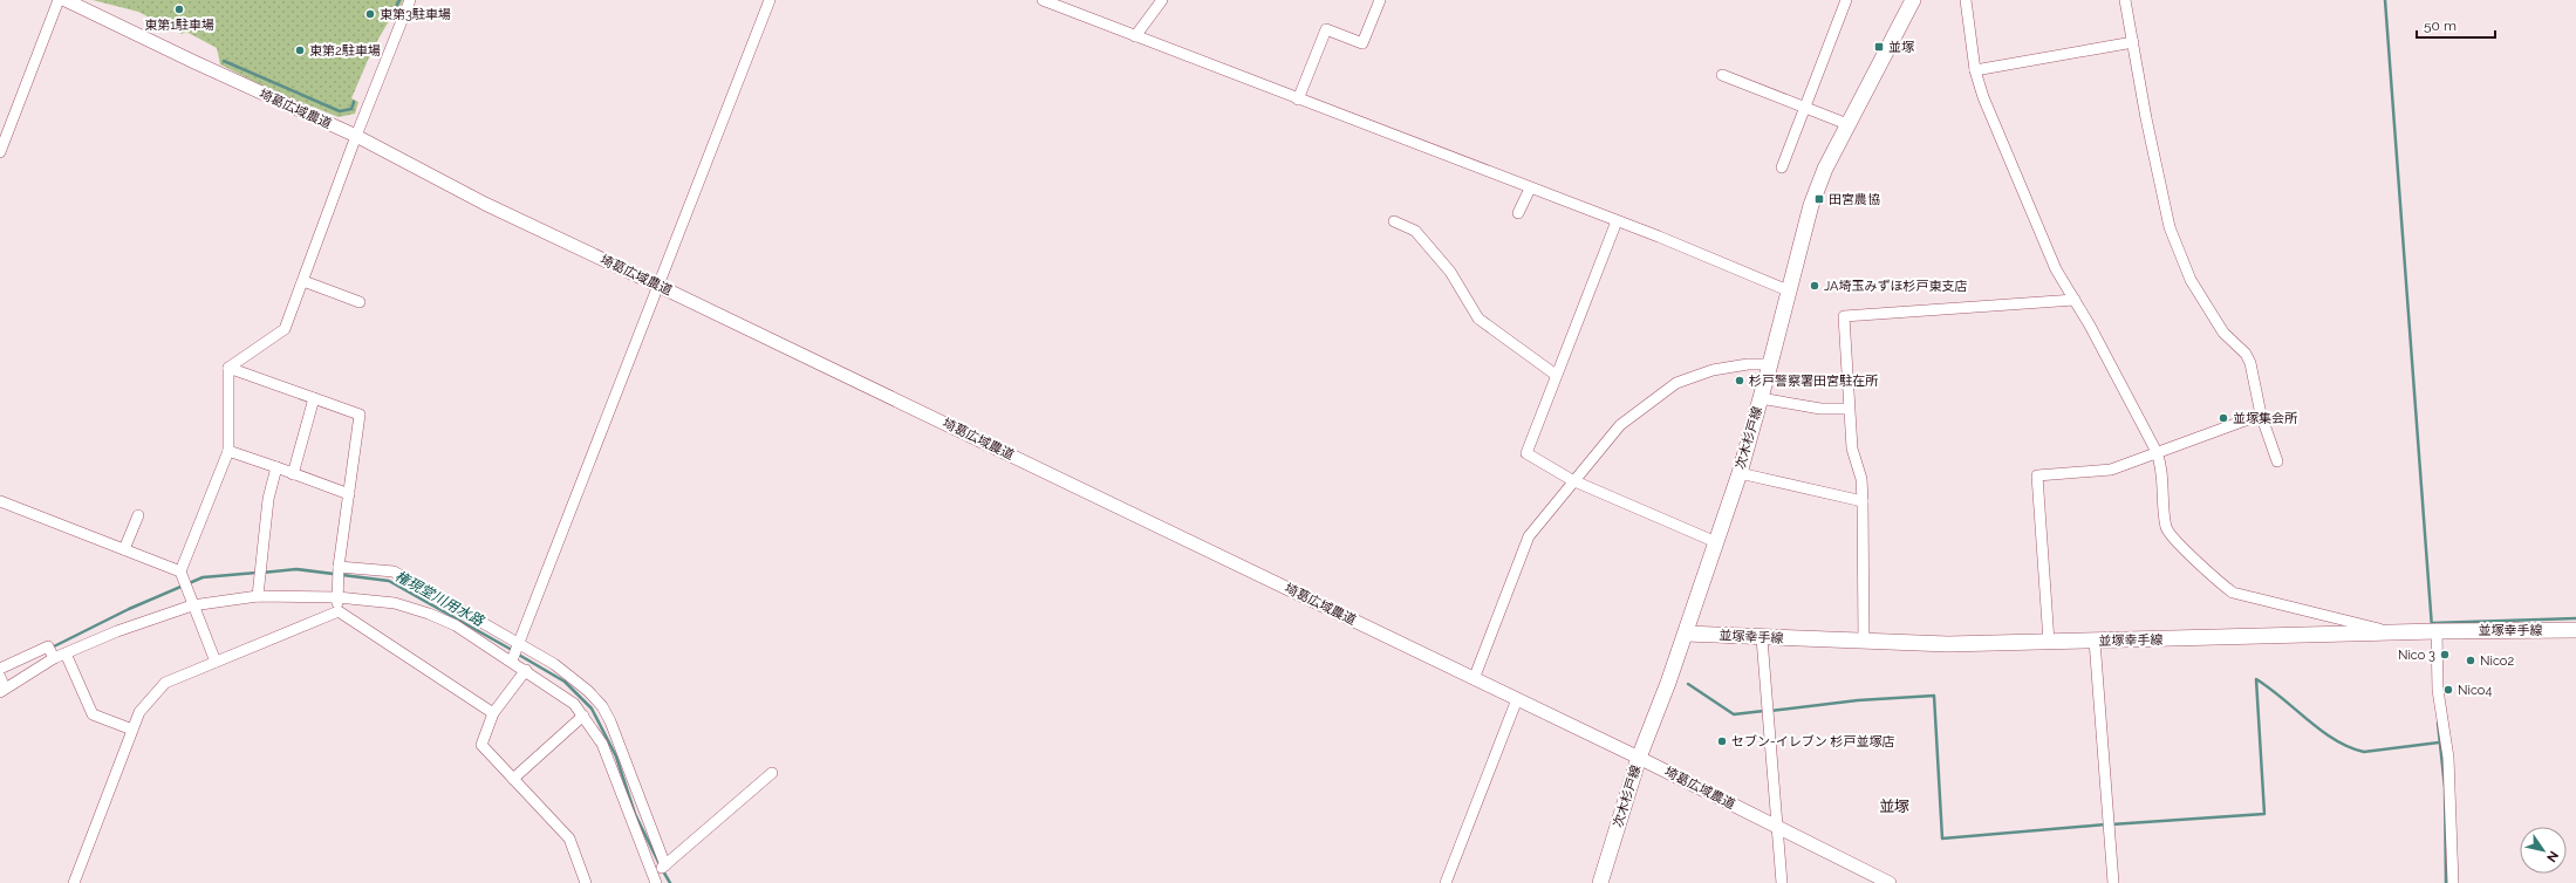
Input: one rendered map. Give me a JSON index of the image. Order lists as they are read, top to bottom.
{
  "streets": {
    "main road": ["次木杉戸線", "並塚幸手線"],
    "street": ["埼葛広域農道"]
  },
  "crossings": [
    ["埼葛広域農道", "次木杉戸線"],
    ["次木杉戸線", "並塚幸手線"]
  ],
  "districts": ["並塚"],
  "water": ["権現堂川用水路"],
  "places": {
    "other": [
      "東第1駐車場",
      "東第3駐車場",
      "東第2駐車場",
      "JA埼玉みずほ杉戸東支店",
      "杉戸警察署田宮駐在所",
      "並塚集会所",
      "Nico 3",
      "Nico2",
      "Nico4",
      "セブン-イレブン 杉戸並塚店"
    ],
    "transit": ["並塚", "田宮農協"]
  },
  "scale_bar": "50 m",
  "north": "bottom right"
}
